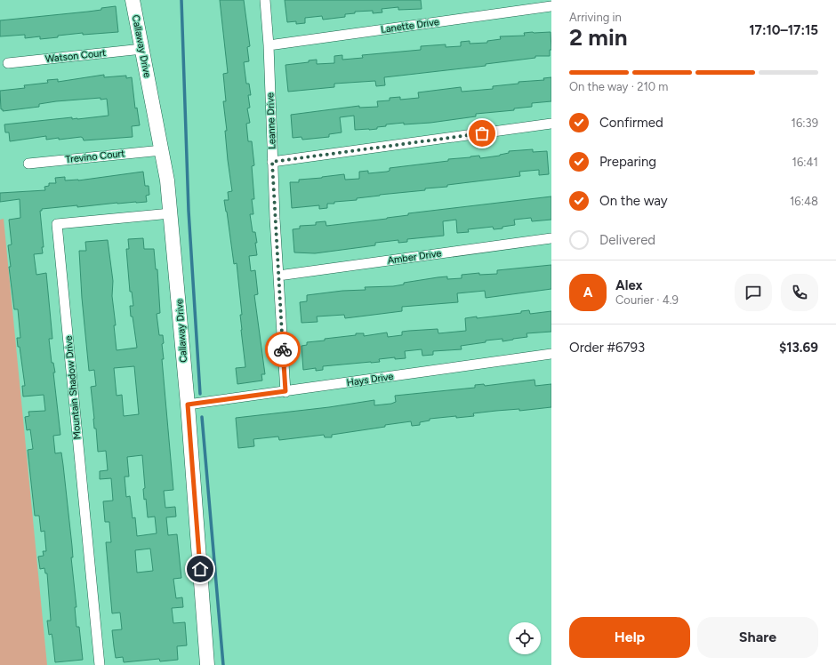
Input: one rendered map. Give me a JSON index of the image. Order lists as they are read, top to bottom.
{
  "streets": {
    "street": [
      "Lanette Drive",
      "Callaway Drive",
      "Watson Court",
      "Leanne Drive",
      "Trevino Court",
      "Amber Drive",
      "Hays Drive",
      "Mountain Shadow Drive"
    ]
  },
  "crossings": [
    ["Lanette Drive", "Leanne Drive"],
    ["Callaway Drive", "Watson Court"],
    ["Callaway Drive", "Trevino Court"],
    ["Callaway Drive", "Hays Drive"],
    ["Callaway Drive", "Mountain Shadow Drive"],
    ["Leanne Drive", "Amber Drive"],
    ["Leanne Drive", "Hays Drive"]
  ],
  "page": {
    "heading": ["2 min", "Arriving in", "17:10–17:15"],
    "panel": [
      "Alex",
      "Courier · 4.9",
      "Order #6793",
      "$13.69"
    ],
    "bar": "On the way · 210 m",
    "list": [
      ["Confirmed", "16:39"],
      ["Preparing", "16:41"],
      ["On the way", "16:48"],
      "Delivered"
    ],
    "round": "A",
    "buttons": ["Help", "Share"]
  }
}
